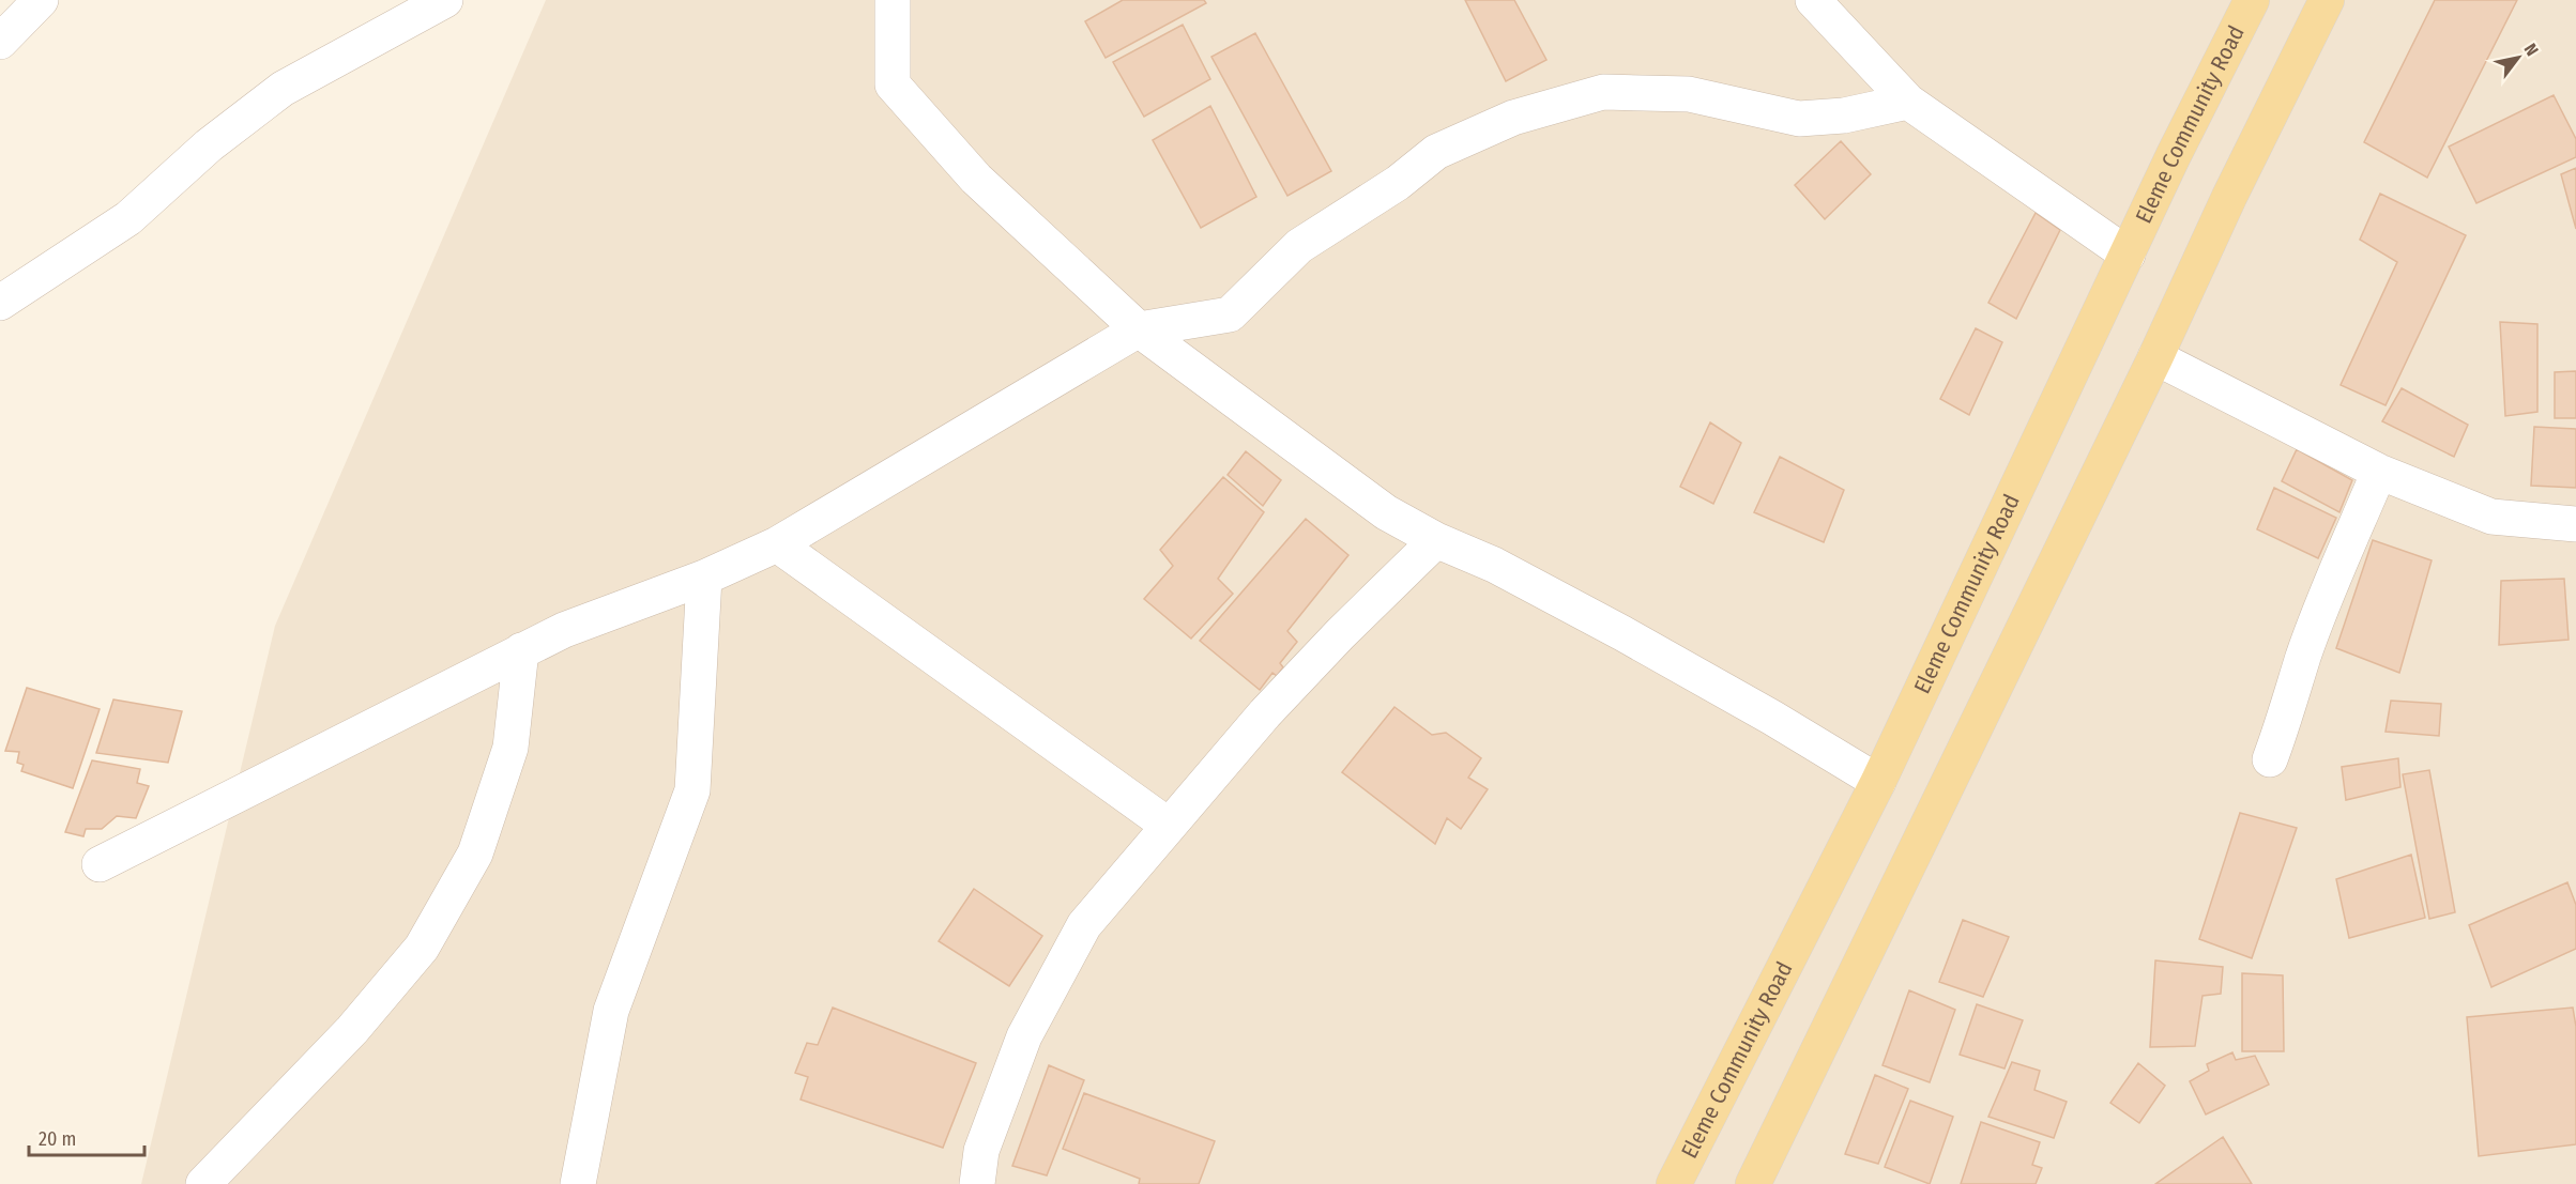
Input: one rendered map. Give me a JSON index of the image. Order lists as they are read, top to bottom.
{
  "streets": {
    "main road": ["Eleme Community Road"]
  },
  "scale_bar": "20 m",
  "north": "top right"
}
